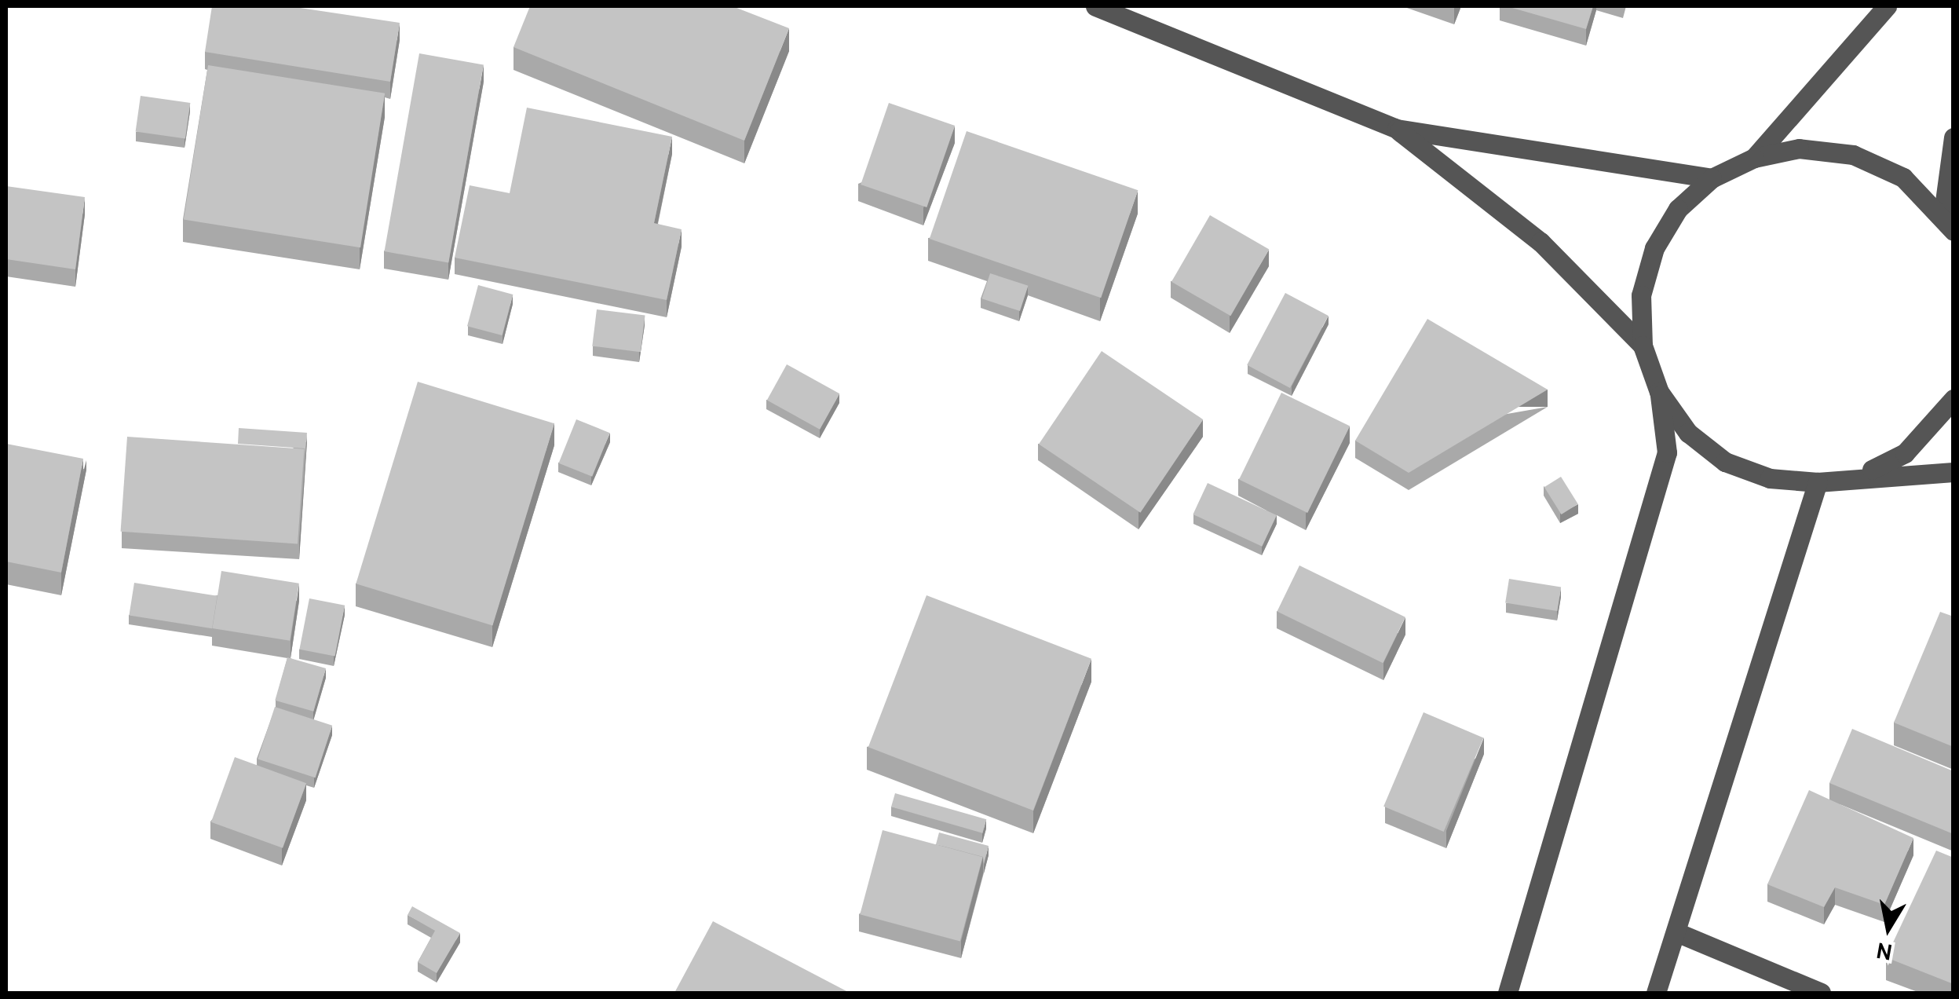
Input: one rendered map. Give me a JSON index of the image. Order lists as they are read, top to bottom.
{
  "north": "bottom"
}
